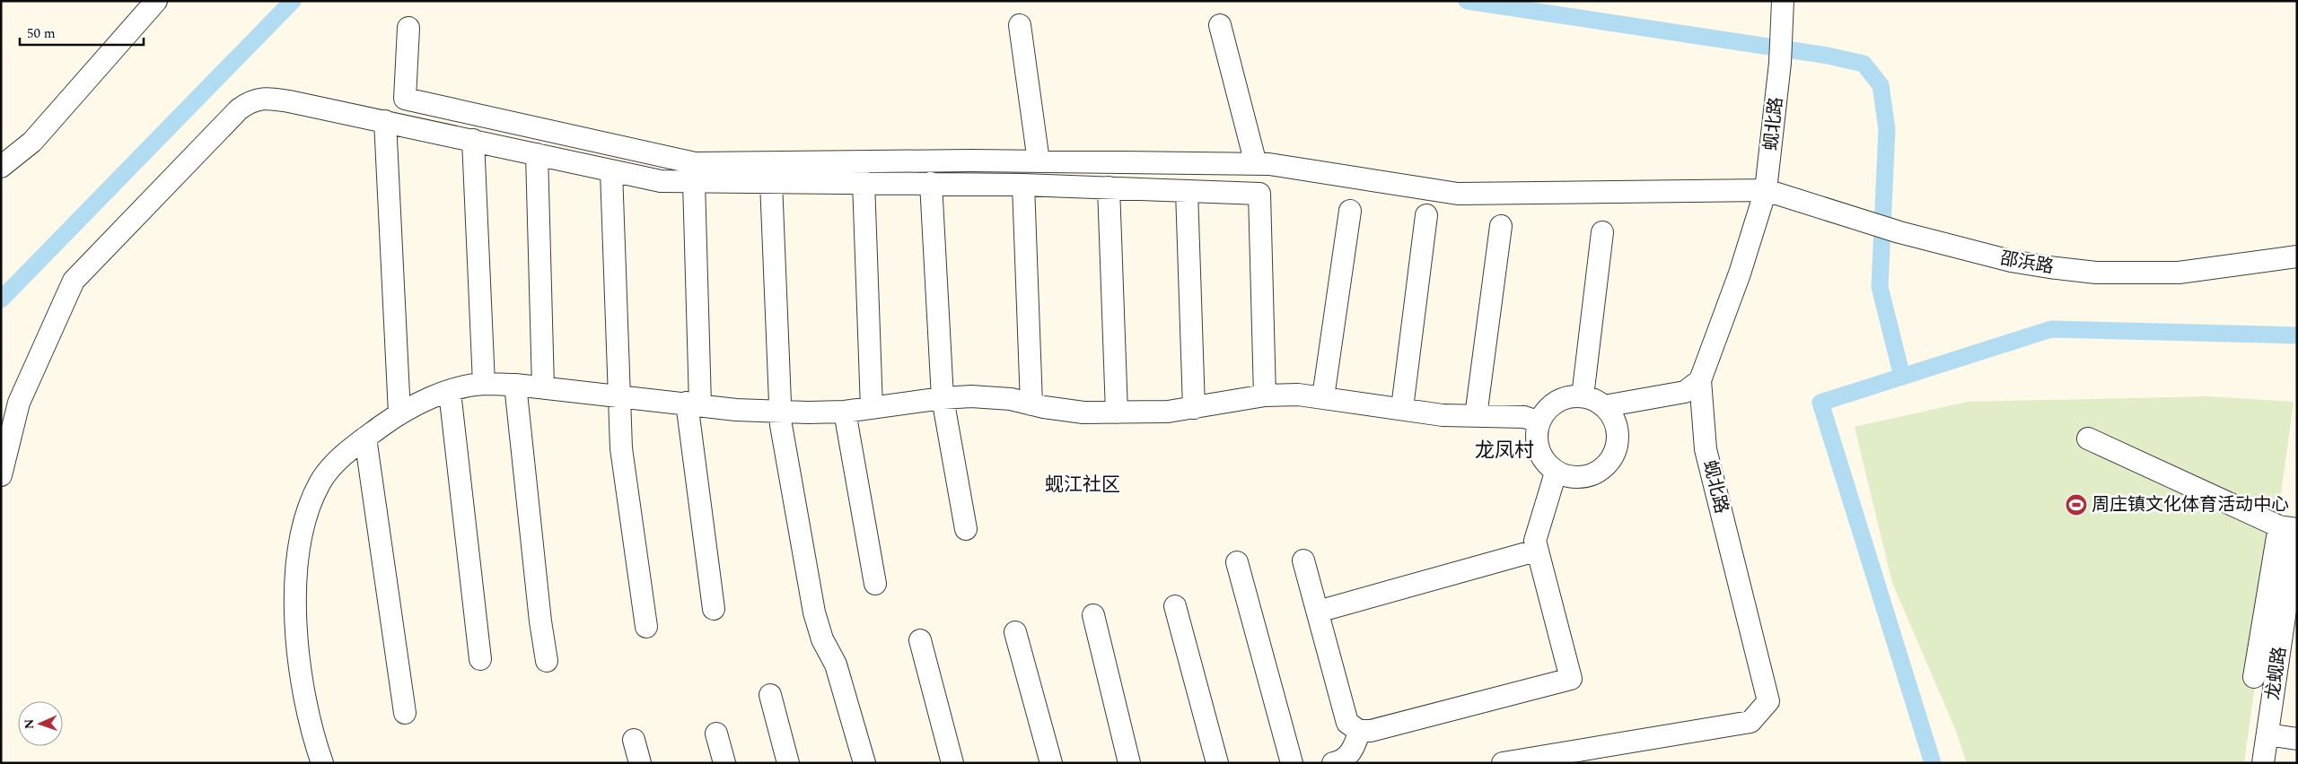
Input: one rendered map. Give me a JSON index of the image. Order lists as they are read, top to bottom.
{
  "streets": {
    "street": ["蚬北路", "邵浜路", "龙蚬路"]
  },
  "crossings": [
    ["蚬北路", "邵浜路"]
  ],
  "districts": ["龙凤村", "蚬江社区"],
  "places": {
    "sports": ["周庄镇文化体育活动中心"]
  },
  "scale_bar": "50 m",
  "north": "left"
}
